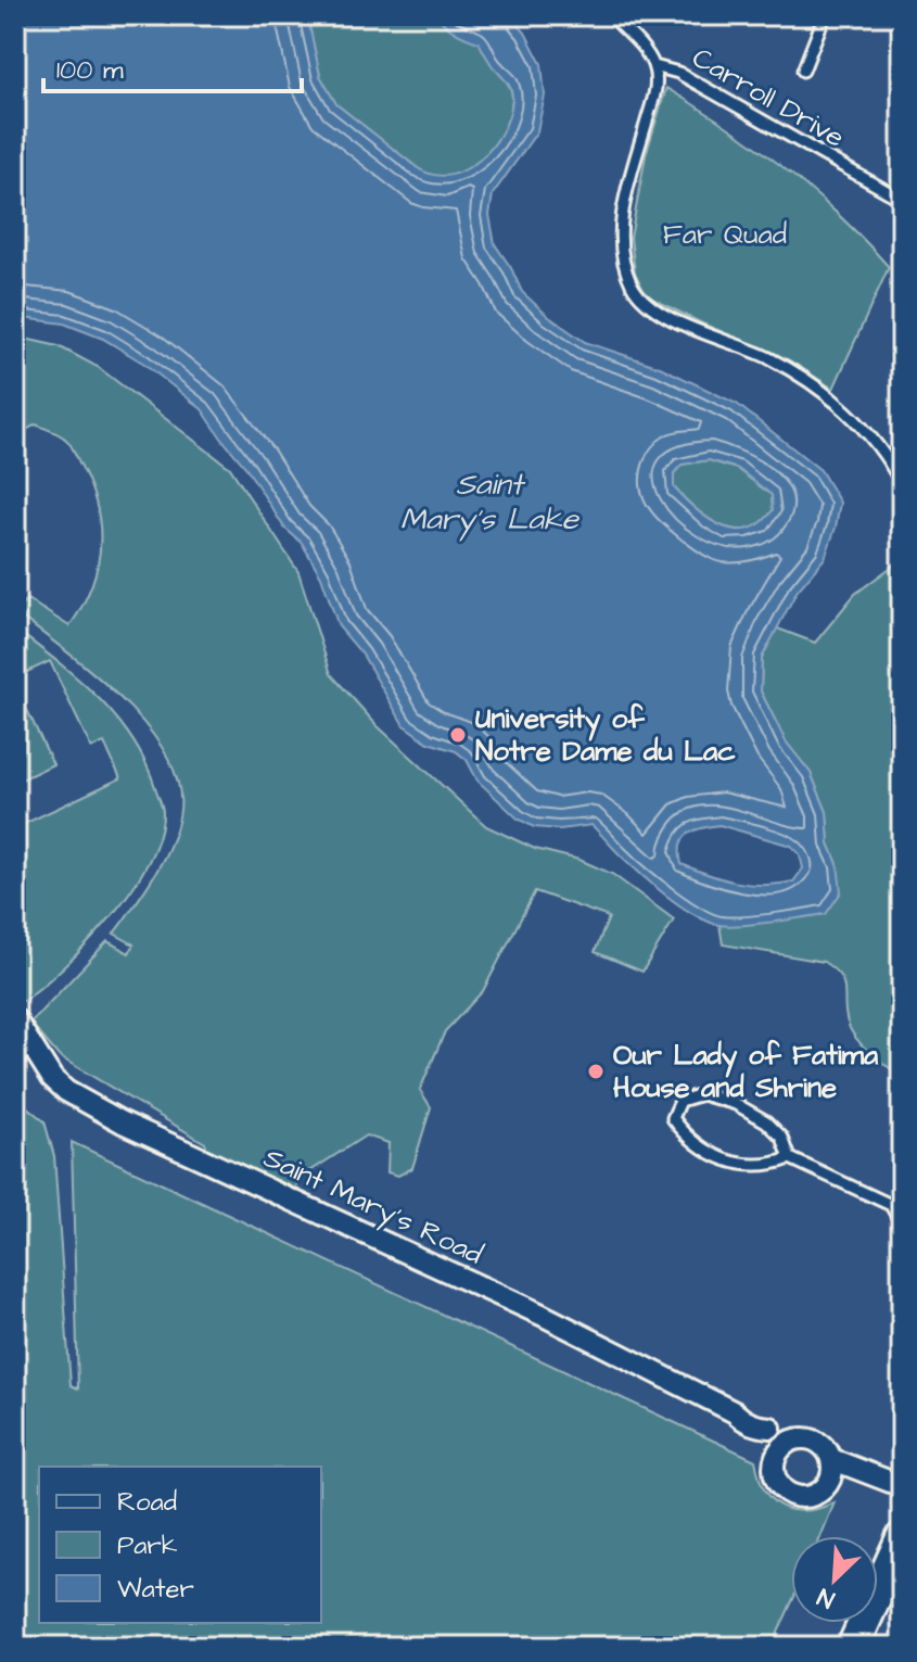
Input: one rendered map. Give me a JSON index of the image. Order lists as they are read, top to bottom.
{
  "streets": {
    "street": ["Saint Mary's Road"],
    "lane": ["Carroll Drive"]
  },
  "water": ["Saint Mary's Lake"],
  "parks": ["Far Quad"],
  "places": ["University of Notre Dame du Lac", "Our Lady of Fatima House and Shrine"],
  "legend": ["Road", "Park", "Water"],
  "scale_bar": "100 m",
  "north": "bottom left"
}
